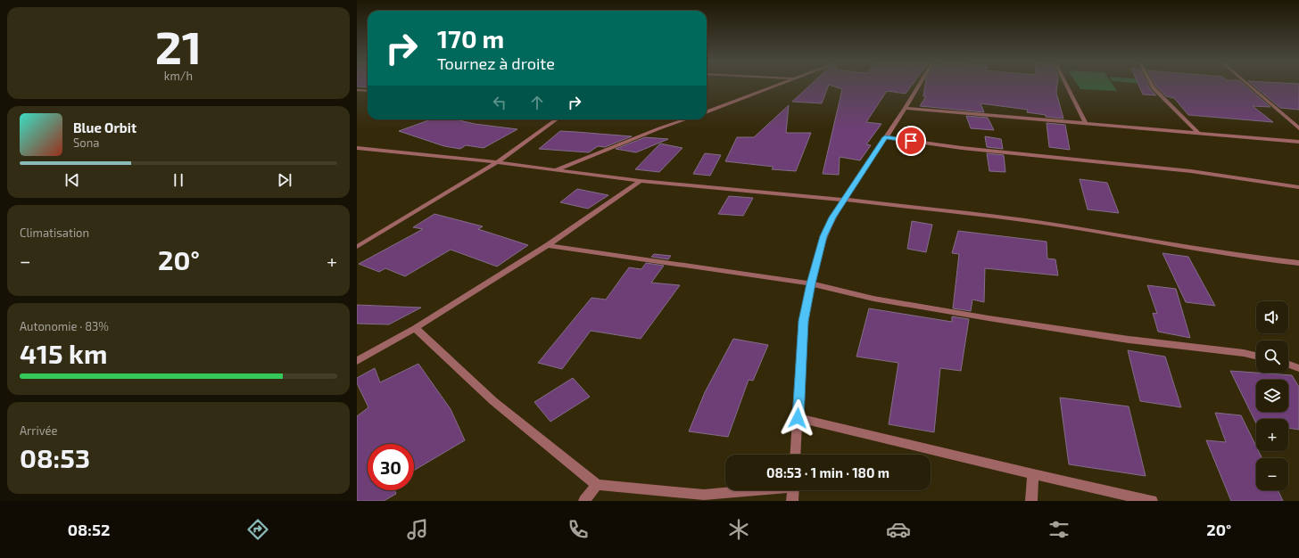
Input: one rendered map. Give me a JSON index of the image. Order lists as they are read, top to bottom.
{
  "page": {
    "tile": [
      ["21", "km/h"],
      "Climatisation",
      ["Autonomie · 83%", "415 km"],
      ["Arrivée", "08:53"]
    ],
    "turn": ["170 m", "Tournez à droite"],
    "song": ["Blue Orbit", "Sona"],
    "heat": ["−", "20°", "+"],
    "map_buttons": ["+", "−"],
    "limit": "30",
    "trip": "08:53 · 1 min · 180 m",
    "tabs": ["08:52", "20°"]
  }
}
